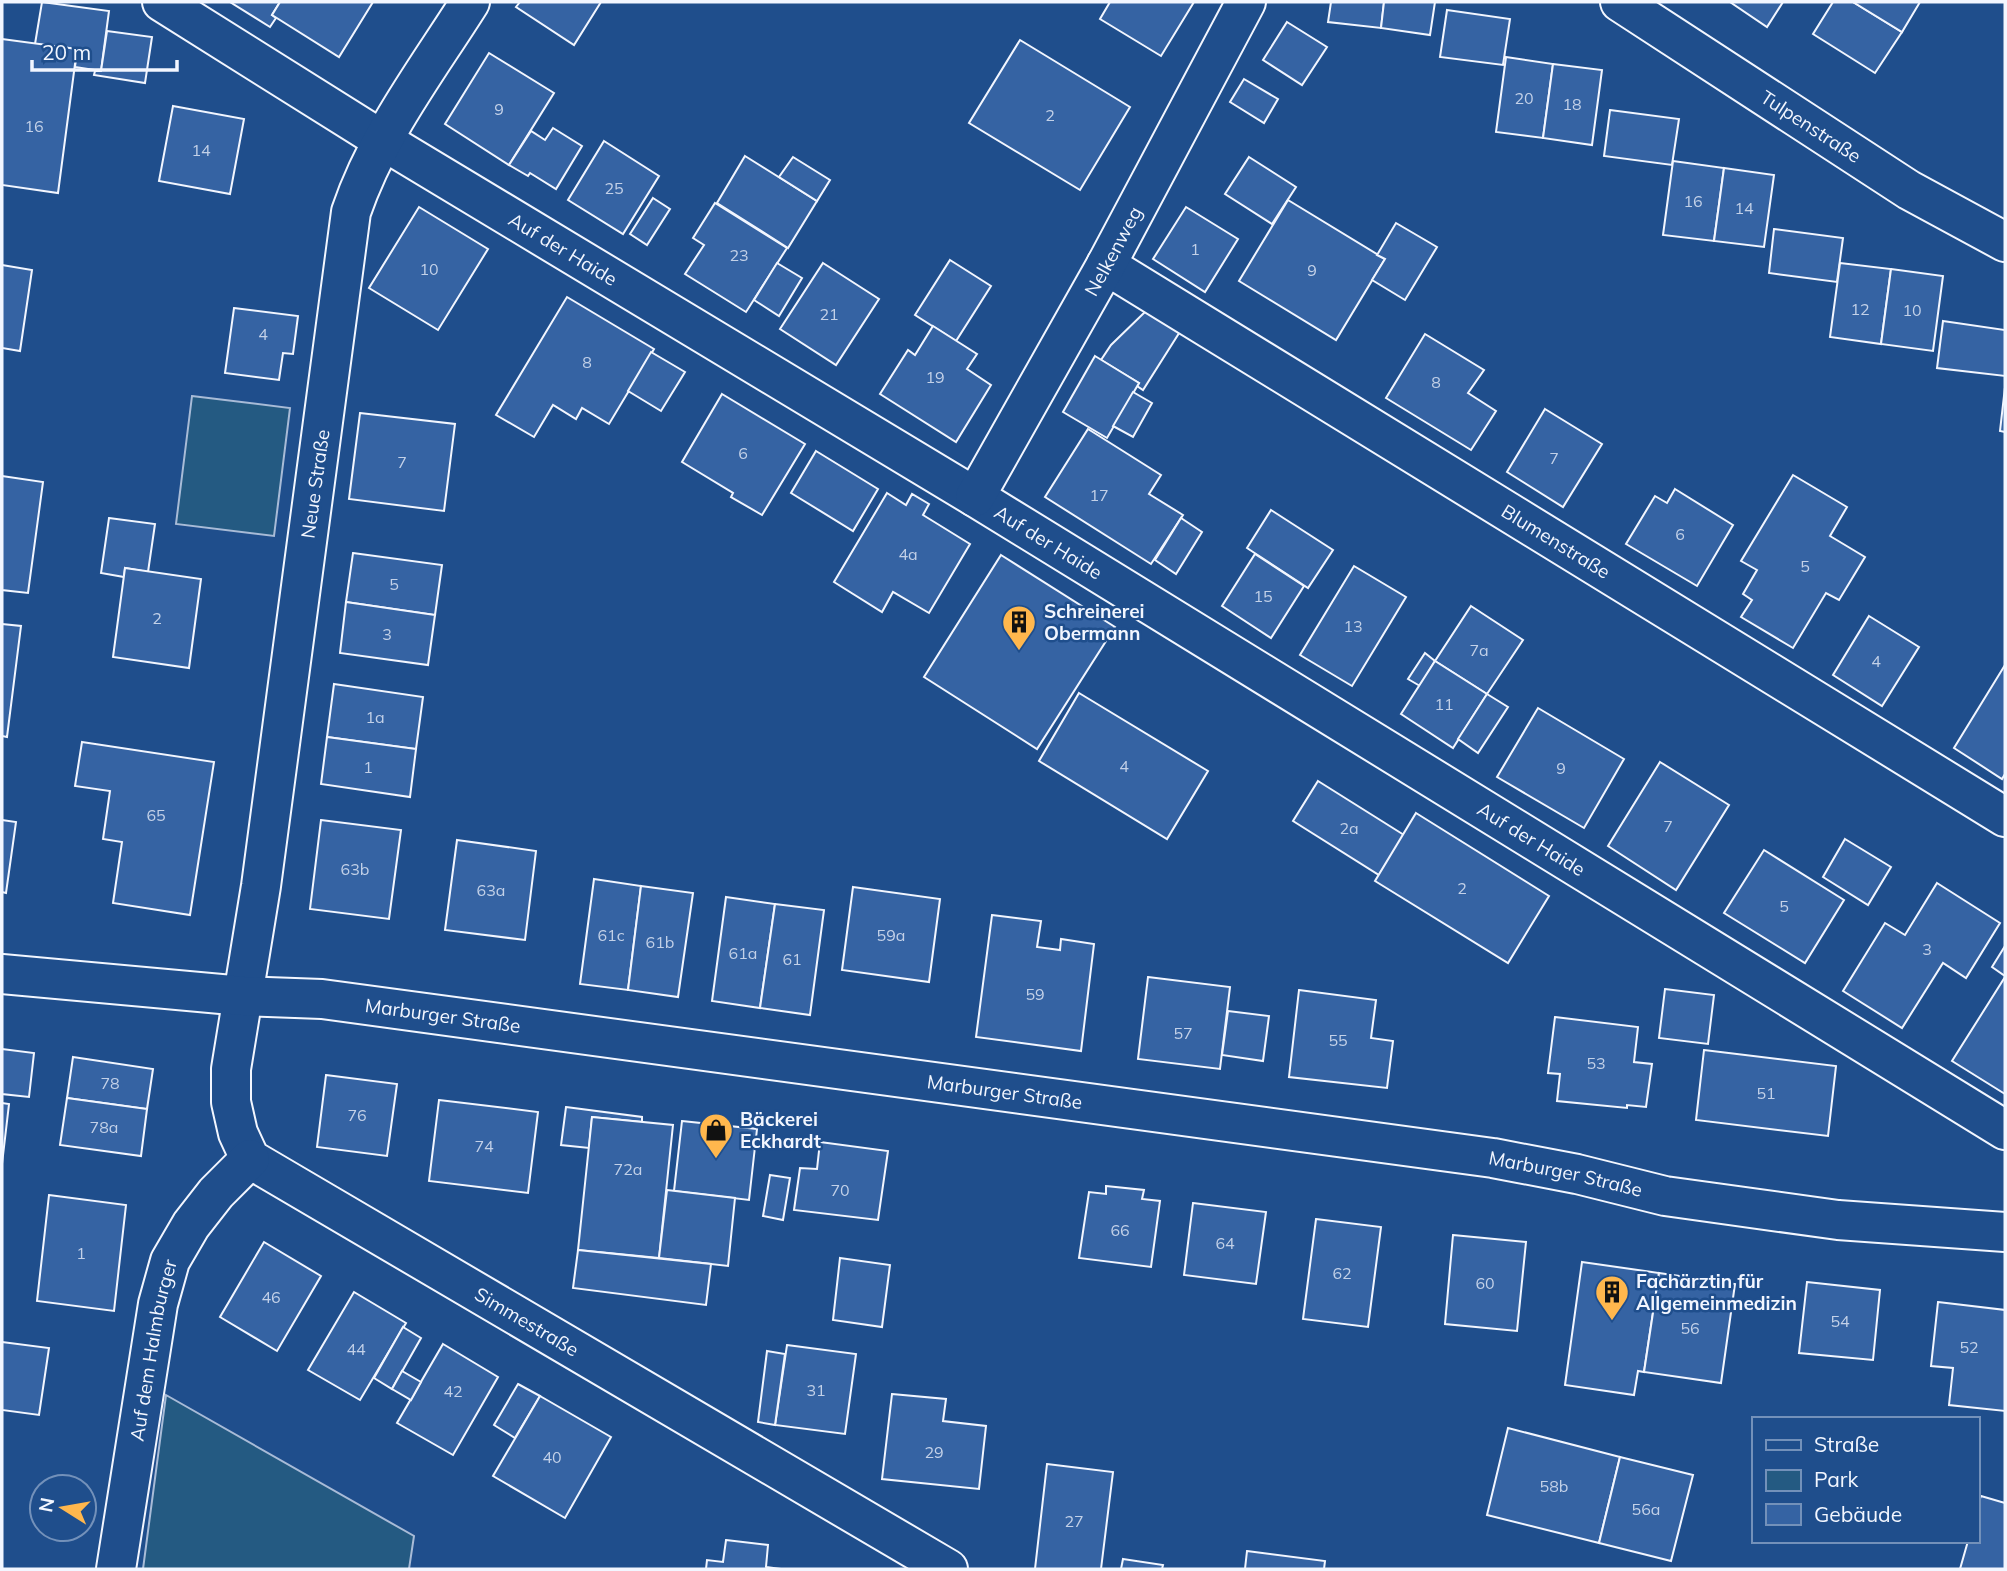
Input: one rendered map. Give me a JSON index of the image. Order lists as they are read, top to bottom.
{
  "streets": {
    "street": [
      "Tulpenstraße",
      "Auf der Haide",
      "Nelkenweg",
      "Neue Straße",
      "Blumenstraße",
      "Marburger Straße",
      "Simmestraße",
      "Auf dem Halmburger"
    ]
  },
  "crossings": [
    ["Auf der Haide", "Nelkenweg"],
    ["Auf der Haide", "Neue Straße"],
    ["Nelkenweg", "Blumenstraße"],
    ["Neue Straße", "Marburger Straße"],
    ["Simmestraße", "Auf dem Halmburger"]
  ],
  "places": {
    "building": ["Schreinerei Obermann", "Fachärztin für Allgemeinmedizin"],
    "shop": ["Bäckerei Eckhardt"]
  },
  "house_numbers": [
    "20",
    "18",
    "9",
    "2",
    "16",
    "14",
    "25",
    "16",
    "14",
    "1",
    "23",
    "10",
    "9",
    "12",
    "10",
    "21",
    "4",
    "8",
    "19",
    "8",
    "6",
    "7",
    "7",
    "17",
    "6",
    "4a",
    "5",
    "5",
    "15",
    "2",
    "13",
    "3",
    "7a",
    "4",
    "11",
    "1a",
    "4",
    "1",
    "9",
    "65",
    "7",
    "2a",
    "63b",
    "2",
    "63a",
    "5",
    "61c",
    "59a",
    "61b",
    "3",
    "61a",
    "61",
    "59",
    "57",
    "55",
    "53",
    "78",
    "51",
    "76",
    "78a",
    "74",
    "72a",
    "70",
    "66",
    "64",
    "1",
    "62",
    "60",
    "46",
    "54",
    "56",
    "52",
    "44",
    "31",
    "42",
    "29",
    "40",
    "58b",
    "56a",
    "27"
  ],
  "legend": ["Straße", "Park", "Gebäude"],
  "scale_bar": "20 m",
  "north": "left"
}
